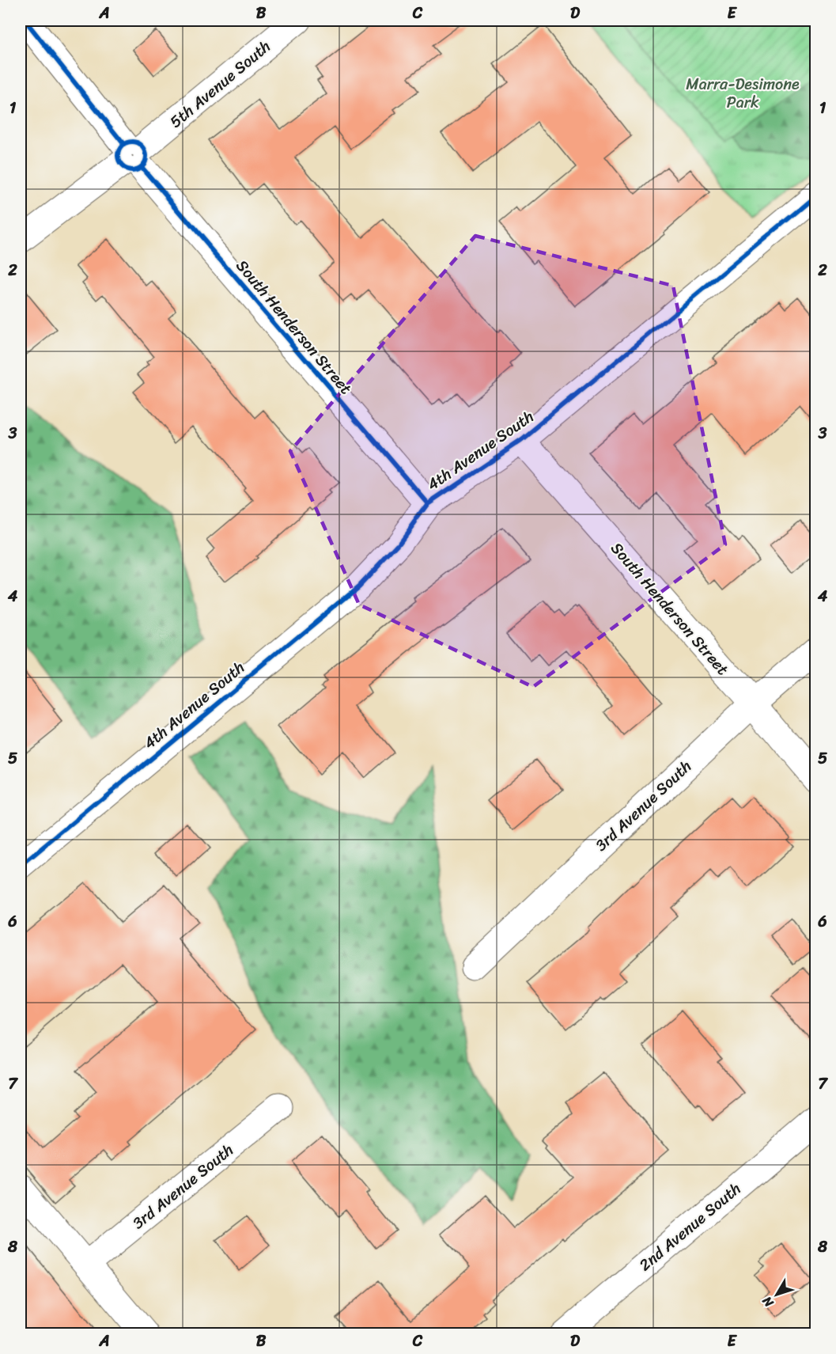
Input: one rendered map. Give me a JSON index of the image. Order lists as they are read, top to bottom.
{
  "streets": {
    "street": [
      "5th Avenue South",
      "South Henderson Street",
      "4th Avenue South",
      "3rd Avenue South",
      "2nd Avenue South"
    ]
  },
  "crossings": [
    ["5th Avenue South", "South Henderson Street"],
    ["South Henderson Street", "4th Avenue South"],
    ["South Henderson Street", "3rd Avenue South"]
  ],
  "parks": ["Marra-Desimone Park"],
  "north": "bottom left",
  "grid": {
    "columns": [
      "A",
      "B",
      "C",
      "D",
      "E"
    ],
    "rows": [
      "1",
      "2",
      "3",
      "4",
      "5",
      "6",
      "7",
      "8"
    ]
  }
}
